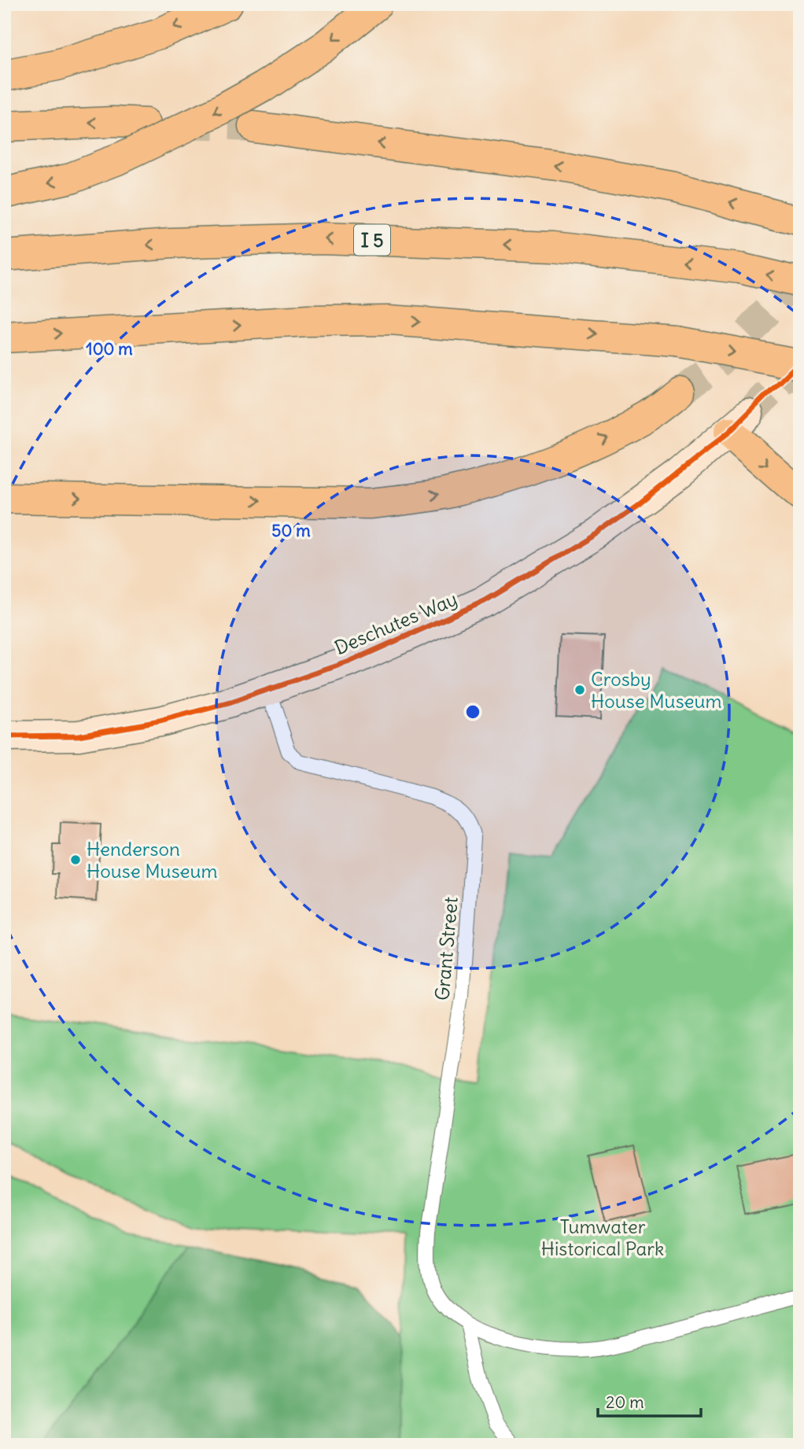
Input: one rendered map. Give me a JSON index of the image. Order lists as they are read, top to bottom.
{
  "streets": {
    "highway": ["I 5"],
    "main road": ["Deschutes Way"],
    "lane": ["Grant Street"]
  },
  "crossings": [
    ["Deschutes Way", "Grant Street"]
  ],
  "parks": ["Tumwater Historical Park"],
  "places": ["Crosby House Museum", "Henderson House Museum"],
  "scale_bar": "20 m",
  "rings": ["100 m", "50 m"]
}
